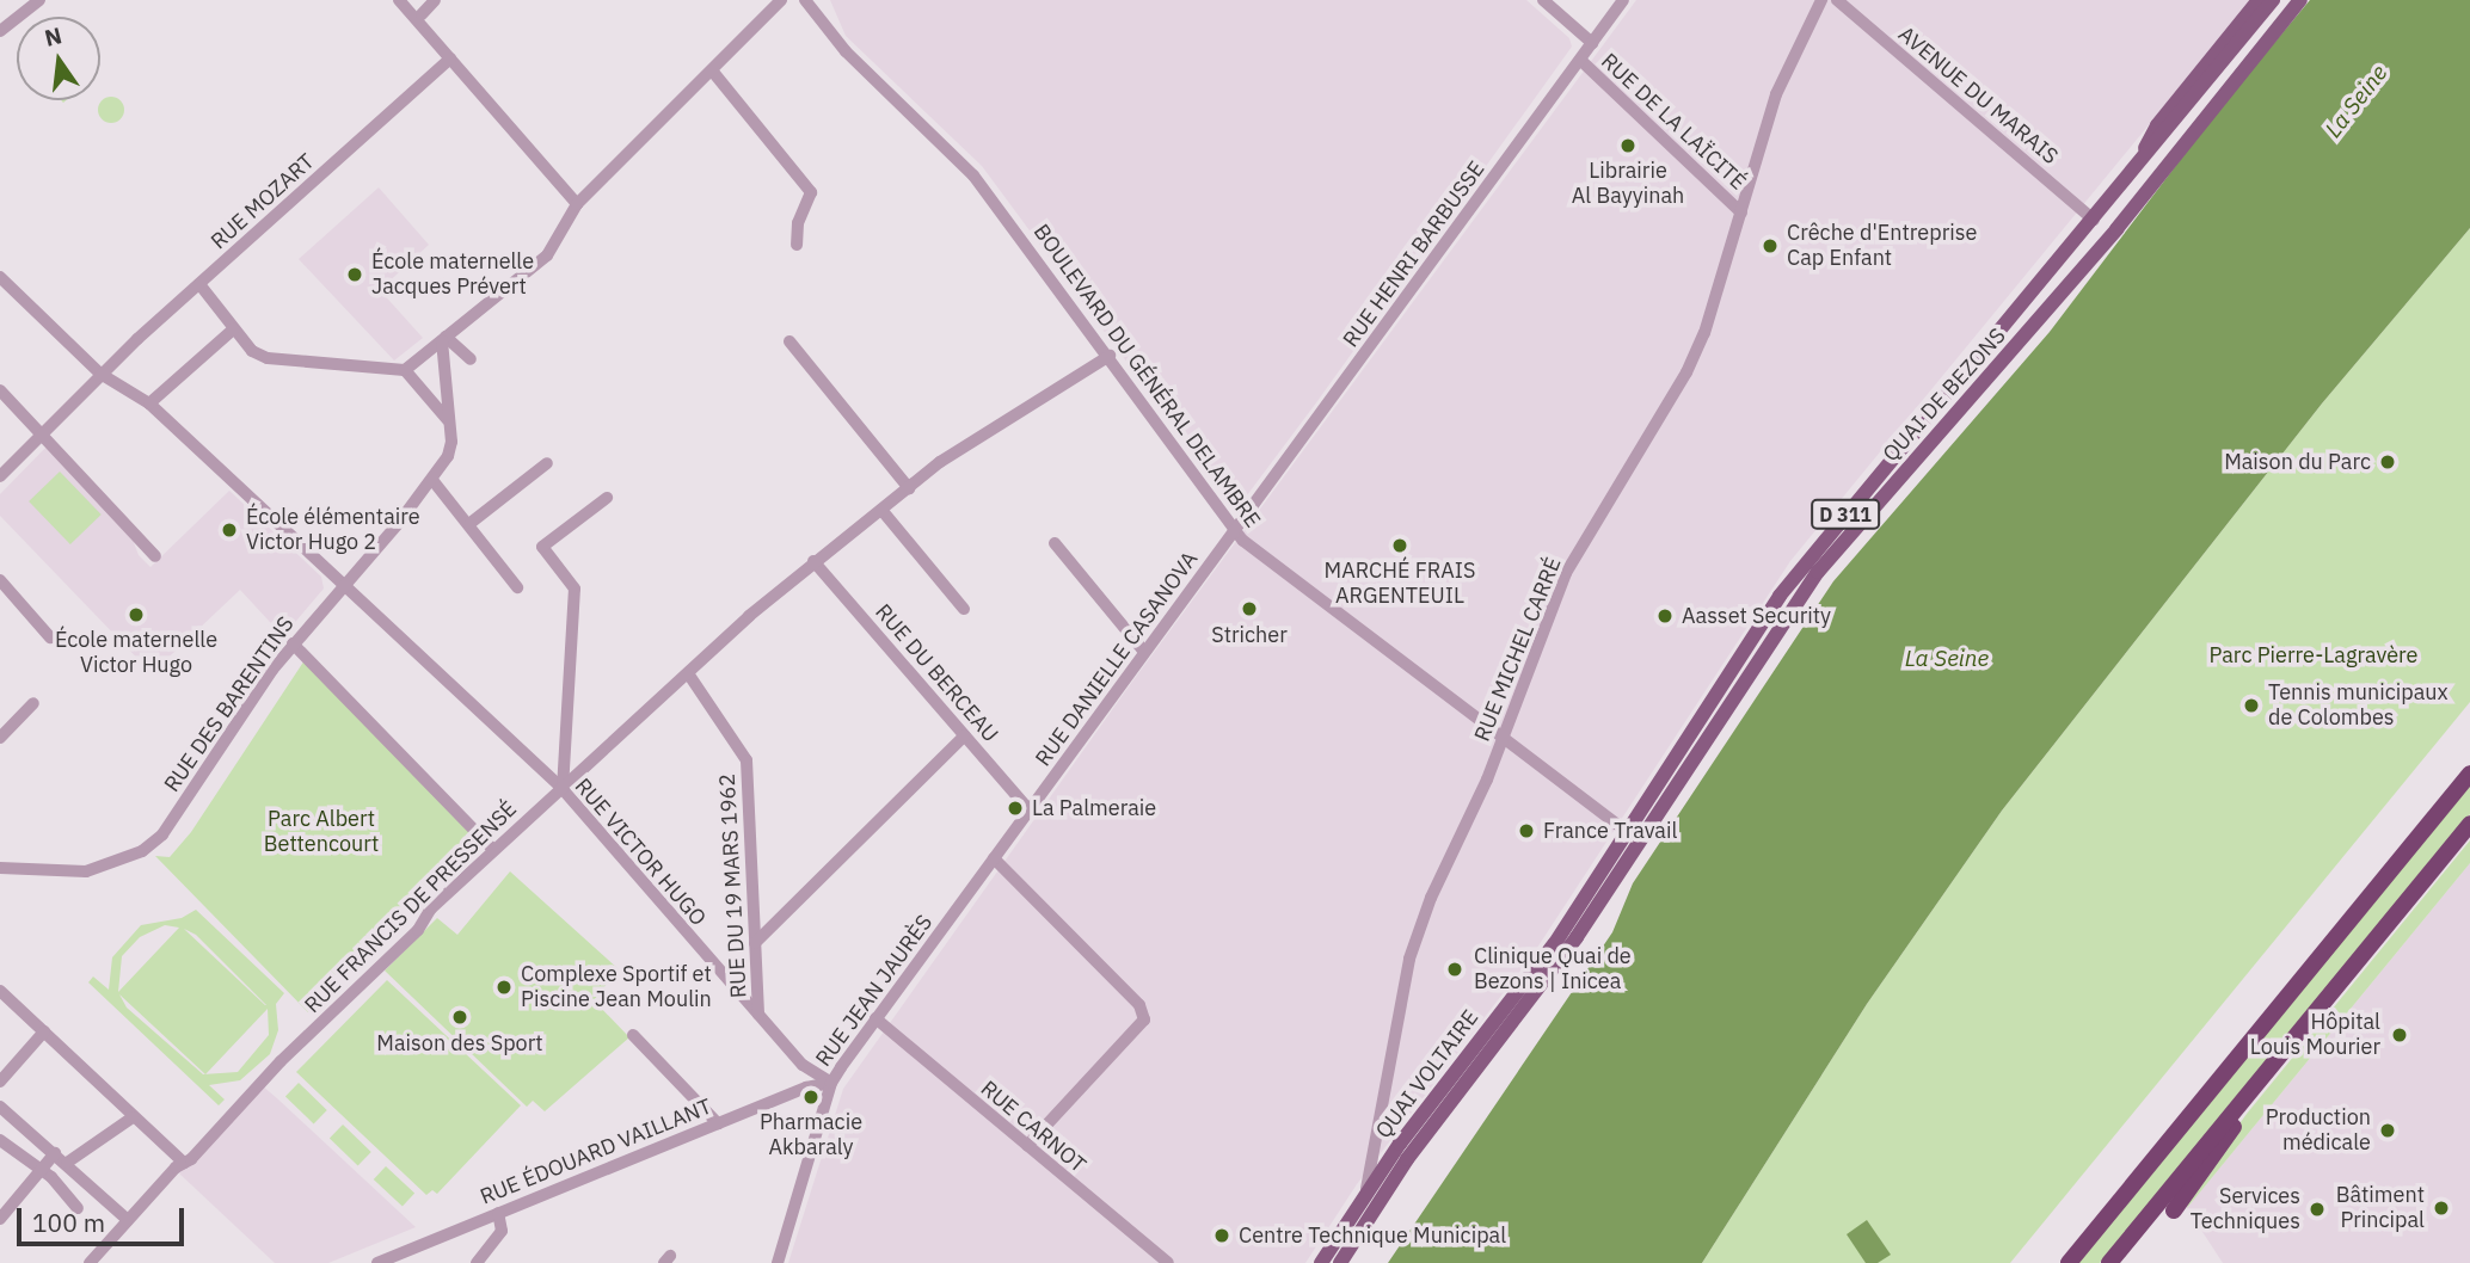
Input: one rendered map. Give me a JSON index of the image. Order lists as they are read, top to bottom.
{
  "streets": {
    "main road": ["QUAI DE BEZONS", "D 311", "QUAI VOLTAIRE"],
    "street": [
      "AVENUE DU MARAIS",
      "RUE DE LA LAÏCITÉ",
      "RUE MOZART",
      "RUE HENRI BARBUSSE",
      "BOULEVARD DU GÉNÉRAL DELAMBRE",
      "RUE MICHEL CARRÉ",
      "RUE DANIELLE CASANOVA",
      "RUE DU BERCEAU",
      "RUE DES BARENTINS",
      "RUE VICTOR HUGO",
      "RUE DU 19 MARS 1962",
      "RUE FRANCIS DE PRESSENSÉ",
      "RUE JEAN JAURÈS",
      "RUE CARNOT",
      "RUE ÉDOUARD VAILLANT"
    ]
  },
  "crossings": [
    ["AVENUE DU MARAIS", "QUAI DE BEZONS"],
    ["RUE DE LA LAÏCITÉ", "RUE HENRI BARBUSSE"],
    ["RUE DE LA LAÏCITÉ", "RUE MICHEL CARRÉ"],
    ["RUE MOZART", "RUE VICTOR HUGO"],
    ["RUE HENRI BARBUSSE", "BOULEVARD DU GÉNÉRAL DELAMBRE"],
    ["RUE HENRI BARBUSSE", "RUE DANIELLE CASANOVA"],
    ["BOULEVARD DU GÉNÉRAL DELAMBRE", "QUAI DE BEZONS"],
    ["BOULEVARD DU GÉNÉRAL DELAMBRE", "RUE MICHEL CARRÉ"],
    ["BOULEVARD DU GÉNÉRAL DELAMBRE", "RUE DANIELLE CASANOVA"],
    ["BOULEVARD DU GÉNÉRAL DELAMBRE", "RUE FRANCIS DE PRESSENSÉ"],
    ["BOULEVARD DU GÉNÉRAL DELAMBRE", "QUAI VOLTAIRE"],
    ["QUAI DE BEZONS", "D 311"],
    ["QUAI DE BEZONS", "QUAI VOLTAIRE"],
    ["RUE MICHEL CARRÉ", "QUAI VOLTAIRE"],
    ["RUE DANIELLE CASANOVA", "RUE DU BERCEAU"],
    ["RUE DANIELLE CASANOVA", "RUE JEAN JAURÈS"],
    ["RUE DU BERCEAU", "RUE FRANCIS DE PRESSENSÉ"],
    ["RUE DU BERCEAU", "RUE JEAN JAURÈS"],
    ["RUE DES BARENTINS", "RUE VICTOR HUGO"],
    ["RUE VICTOR HUGO", "RUE DU 19 MARS 1962"],
    ["RUE VICTOR HUGO", "RUE FRANCIS DE PRESSENSÉ"],
    ["RUE VICTOR HUGO", "RUE JEAN JAURÈS"],
    ["RUE VICTOR HUGO", "RUE ÉDOUARD VAILLANT"],
    ["RUE DU 19 MARS 1962", "RUE FRANCIS DE PRESSENSÉ"],
    ["RUE JEAN JAURÈS", "RUE CARNOT"],
    ["RUE JEAN JAURÈS", "RUE ÉDOUARD VAILLANT"]
  ],
  "water": ["La Seine"],
  "parks": ["Parc Pierre-Lagravère", "Parc Albert Bettencourt"],
  "places": [
    "Librairie Al Bayyinah",
    "Crêche d'Entreprise Cap Enfant",
    "École maternelle Jacques Prévert",
    "Maison du Parc",
    "École élémentaire Victor Hugo 2",
    "MARCHÉ FRAIS ARGENTEUIL",
    "Stricher",
    "École maternelle Victor Hugo",
    "Aasset Security",
    "Tennis municipaux de Colombes",
    "La Palmeraie",
    "France Travail",
    "Clinique Quai de Bezons | Inicea",
    "Complexe Sportif et Piscine Jean Moulin",
    "Maison des Sport",
    "Hôpital Louis Mourier",
    "Pharmacie Akbaraly",
    "Production médicale",
    "Bâtiment Principal",
    "Services Techniques",
    "Centre Technique Municipal"
  ],
  "scale_bar": "100 m",
  "north": "top"
}
